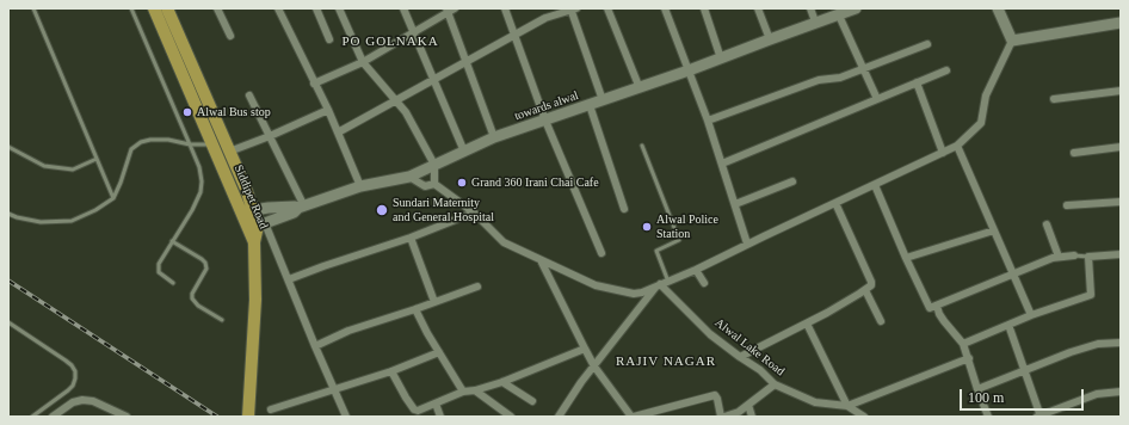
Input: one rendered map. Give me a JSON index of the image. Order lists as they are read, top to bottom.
{
  "streets": {
    "main road": ["towards alwal", "Siddipet Road"],
    "street": ["Alwal Lake Road"]
  },
  "crossings": [
    ["towards alwal", "Siddipet Road"]
  ],
  "districts": ["PO GOLNAKA", "RAJIV NAGAR"],
  "places": [
    "Alwal Bus stop",
    "Grand 360 Irani Chai Cafe",
    "Sundari Maternity and General Hospital",
    "Alwal Police Station"
  ],
  "scale_bar": "100 m"
}
